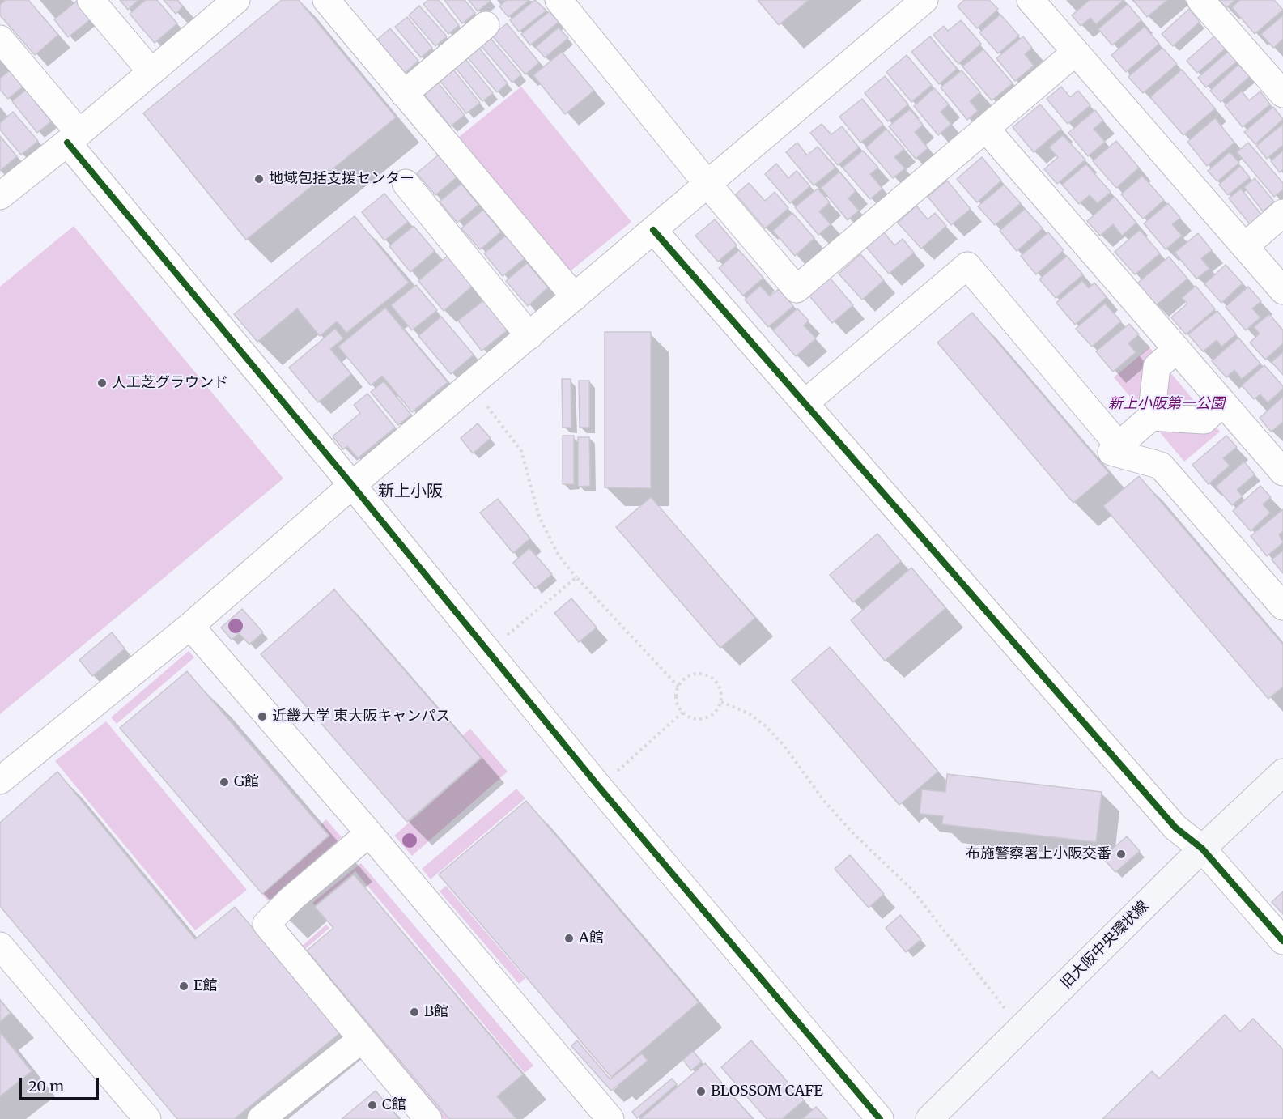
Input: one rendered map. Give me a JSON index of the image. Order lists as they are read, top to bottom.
{
  "streets": {
    "main road": ["旧大阪中央環状線"]
  },
  "districts": ["新上小阪"],
  "parks": ["新上小阪第一公園"],
  "places": [
    "地域包括支援センター",
    "人工芝グラウンド",
    "近畿大学 東大阪キャンパス",
    "G館",
    "布施警察署上小阪交番",
    "A館",
    "E館",
    "B館",
    "BLOSSOM CAFE",
    "C館"
  ],
  "scale_bar": "20 m"
}
